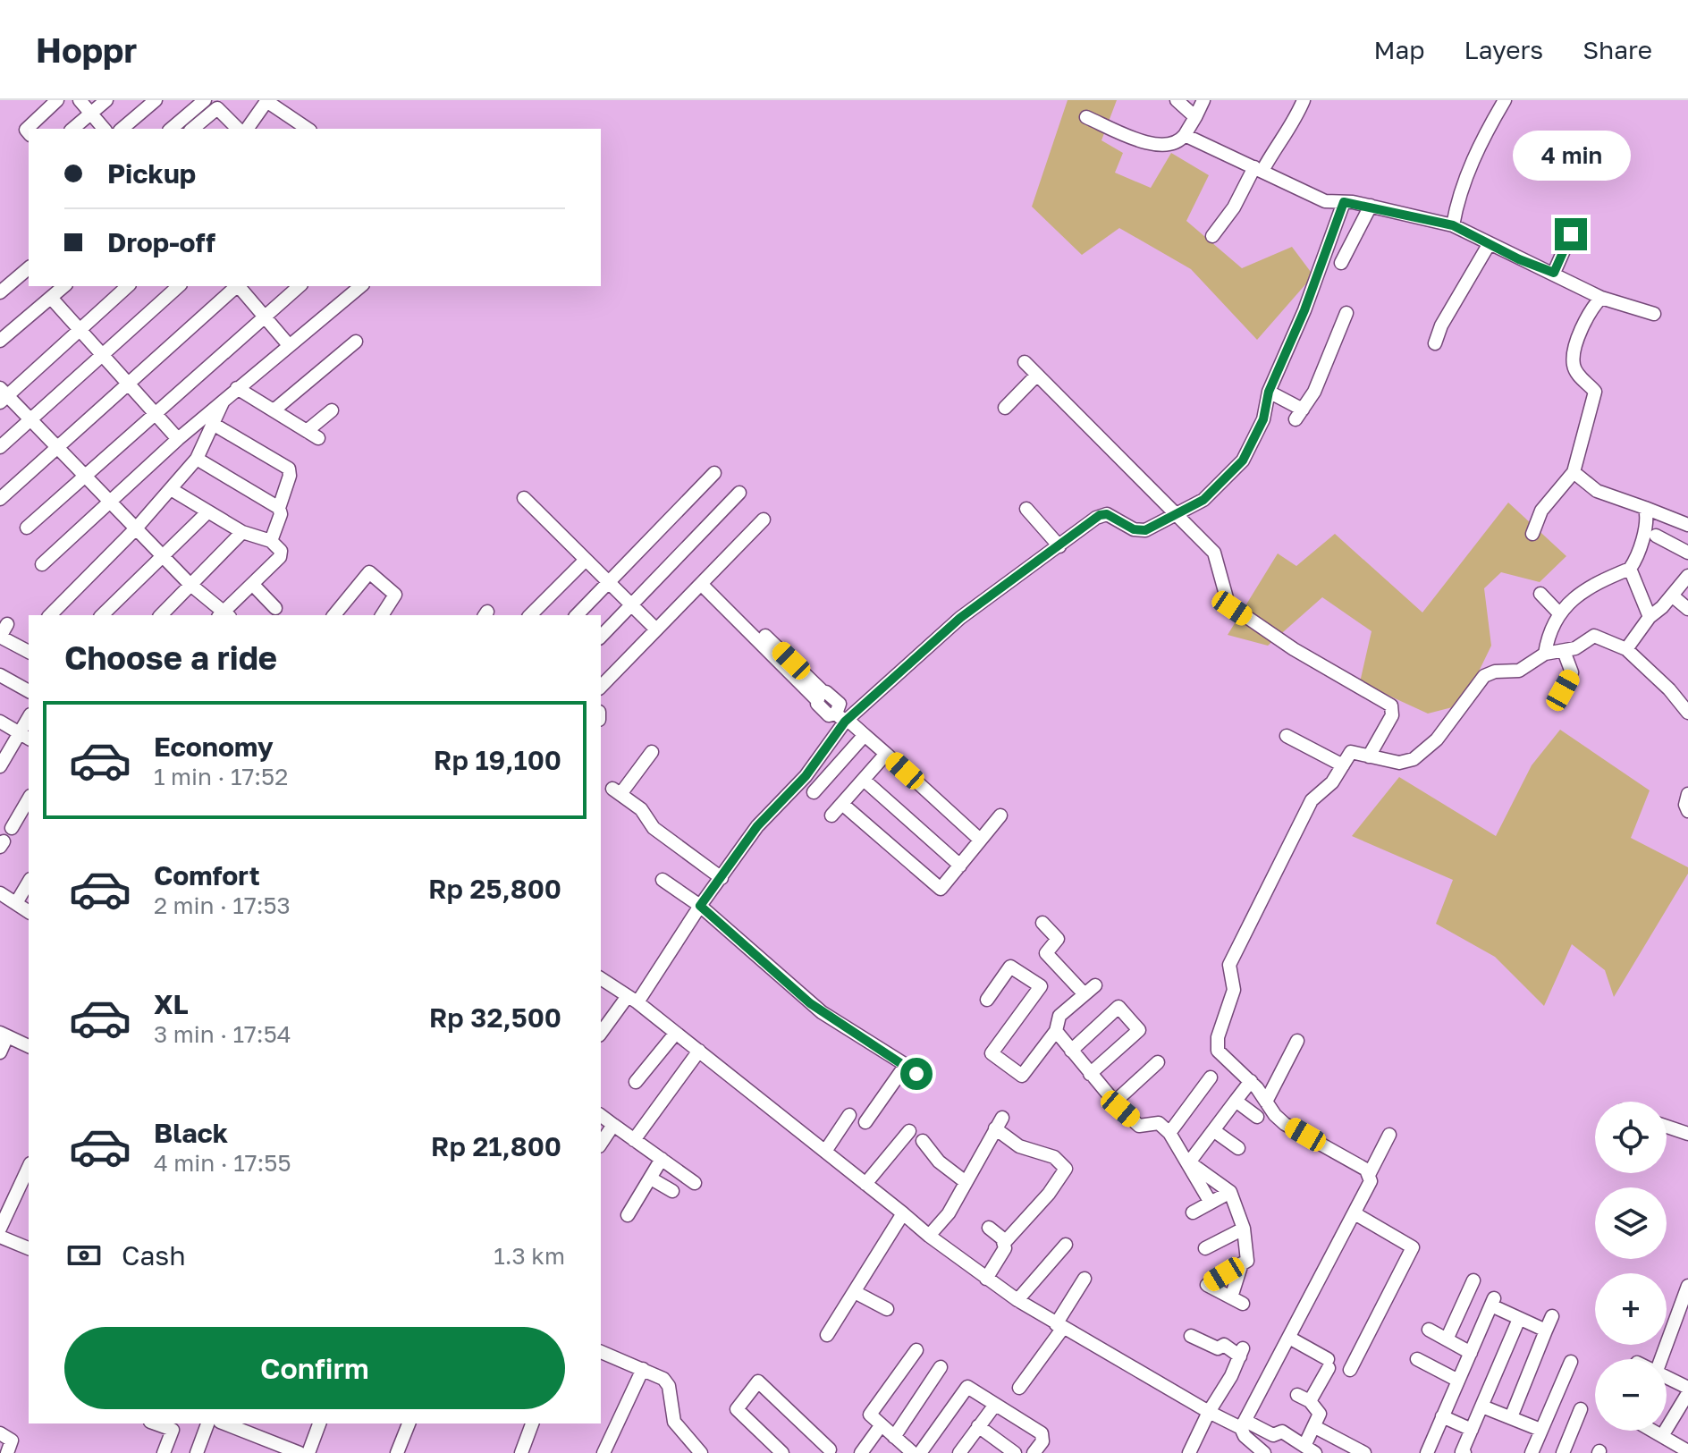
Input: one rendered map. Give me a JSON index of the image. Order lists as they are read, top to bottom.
{
  "page": {
    "header": "Hoppr",
    "nav": ["Map", "Layers", "Share"],
    "banner": ["Pickup", "Drop-off"],
    "bubble": "4 min",
    "heading": "Choose a ride",
    "list": [
      {
        "name": "Economy",
        "note": "1 min · 17:52",
        "value": "Rp 19,100"
      },
      {
        "name": "Comfort",
        "note": "2 min · 17:53",
        "value": "Rp 25,800"
      },
      {
        "name": "XL",
        "note": "3 min · 17:54",
        "value": "Rp 32,500"
      },
      {
        "name": "Black",
        "note": "4 min · 17:55",
        "value": "Rp 21,800"
      }
    ],
    "map_buttons": ["+", "−"],
    "pay": ["Cash", "1.3 km"],
    "buttons": "Confirm"
  }
}
